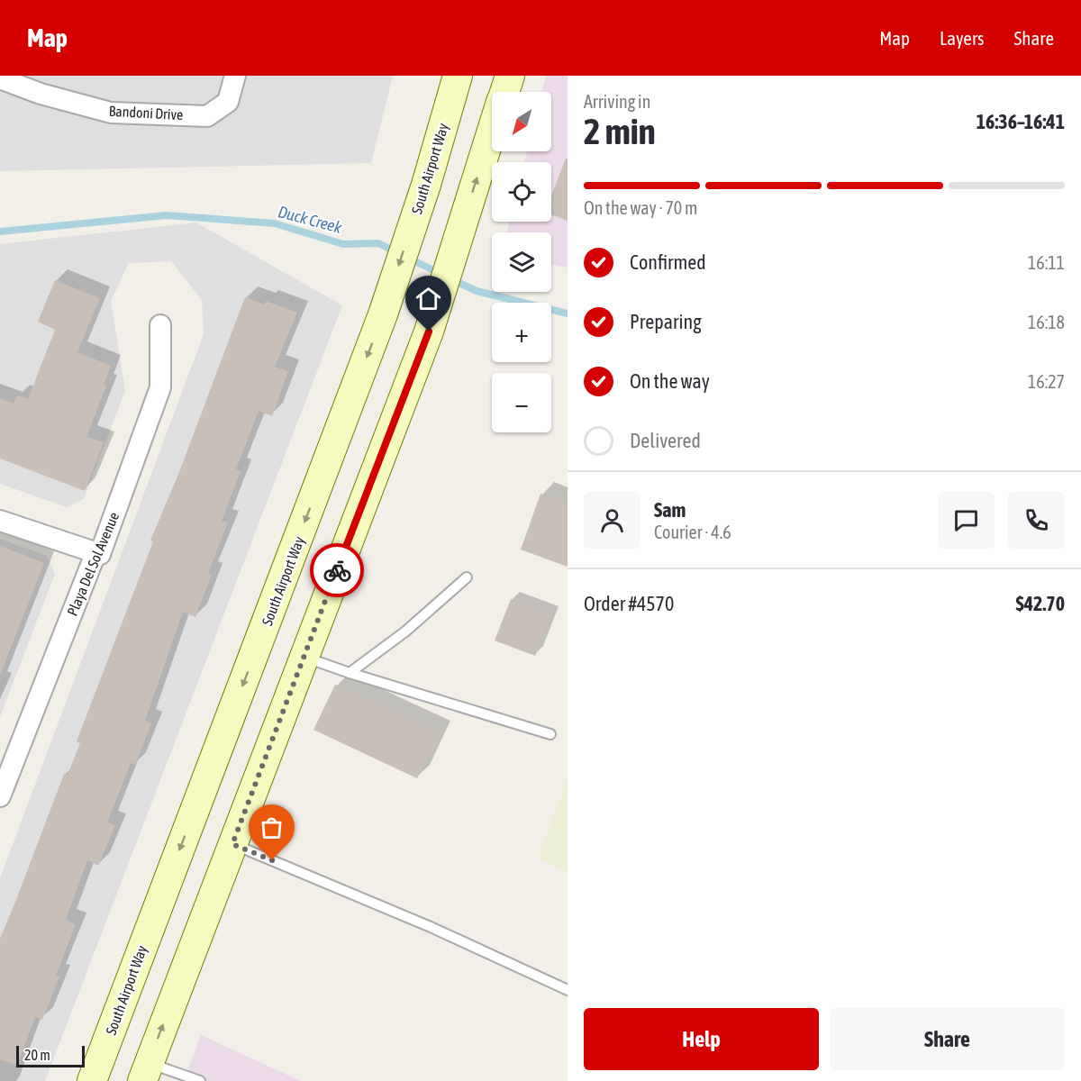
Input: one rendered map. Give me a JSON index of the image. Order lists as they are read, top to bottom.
{
  "streets": {
    "main road": ["South Airport Way"],
    "street": ["Bandoni Drive", "Playa Del Sol Avenue"]
  },
  "water": ["Duck Creek"],
  "scale_bar": "20 m",
  "north": "bottom left",
  "page": {
    "header": "Map",
    "nav": ["Map", "Layers", "Share"],
    "heading": ["2 min", "Arriving in", "16:36–16:41"],
    "panel": [
      "Sam",
      "Courier · 4.6",
      "Order #4570",
      "$42.70"
    ],
    "map_buttons": ["+", "−"],
    "bar": "On the way · 70 m",
    "list": [
      ["Confirmed", "16:11"],
      ["Preparing", "16:18"],
      ["On the way", "16:27"],
      "Delivered"
    ],
    "buttons": ["Help", "Share"],
    "scale": "20 m"
  }
}
